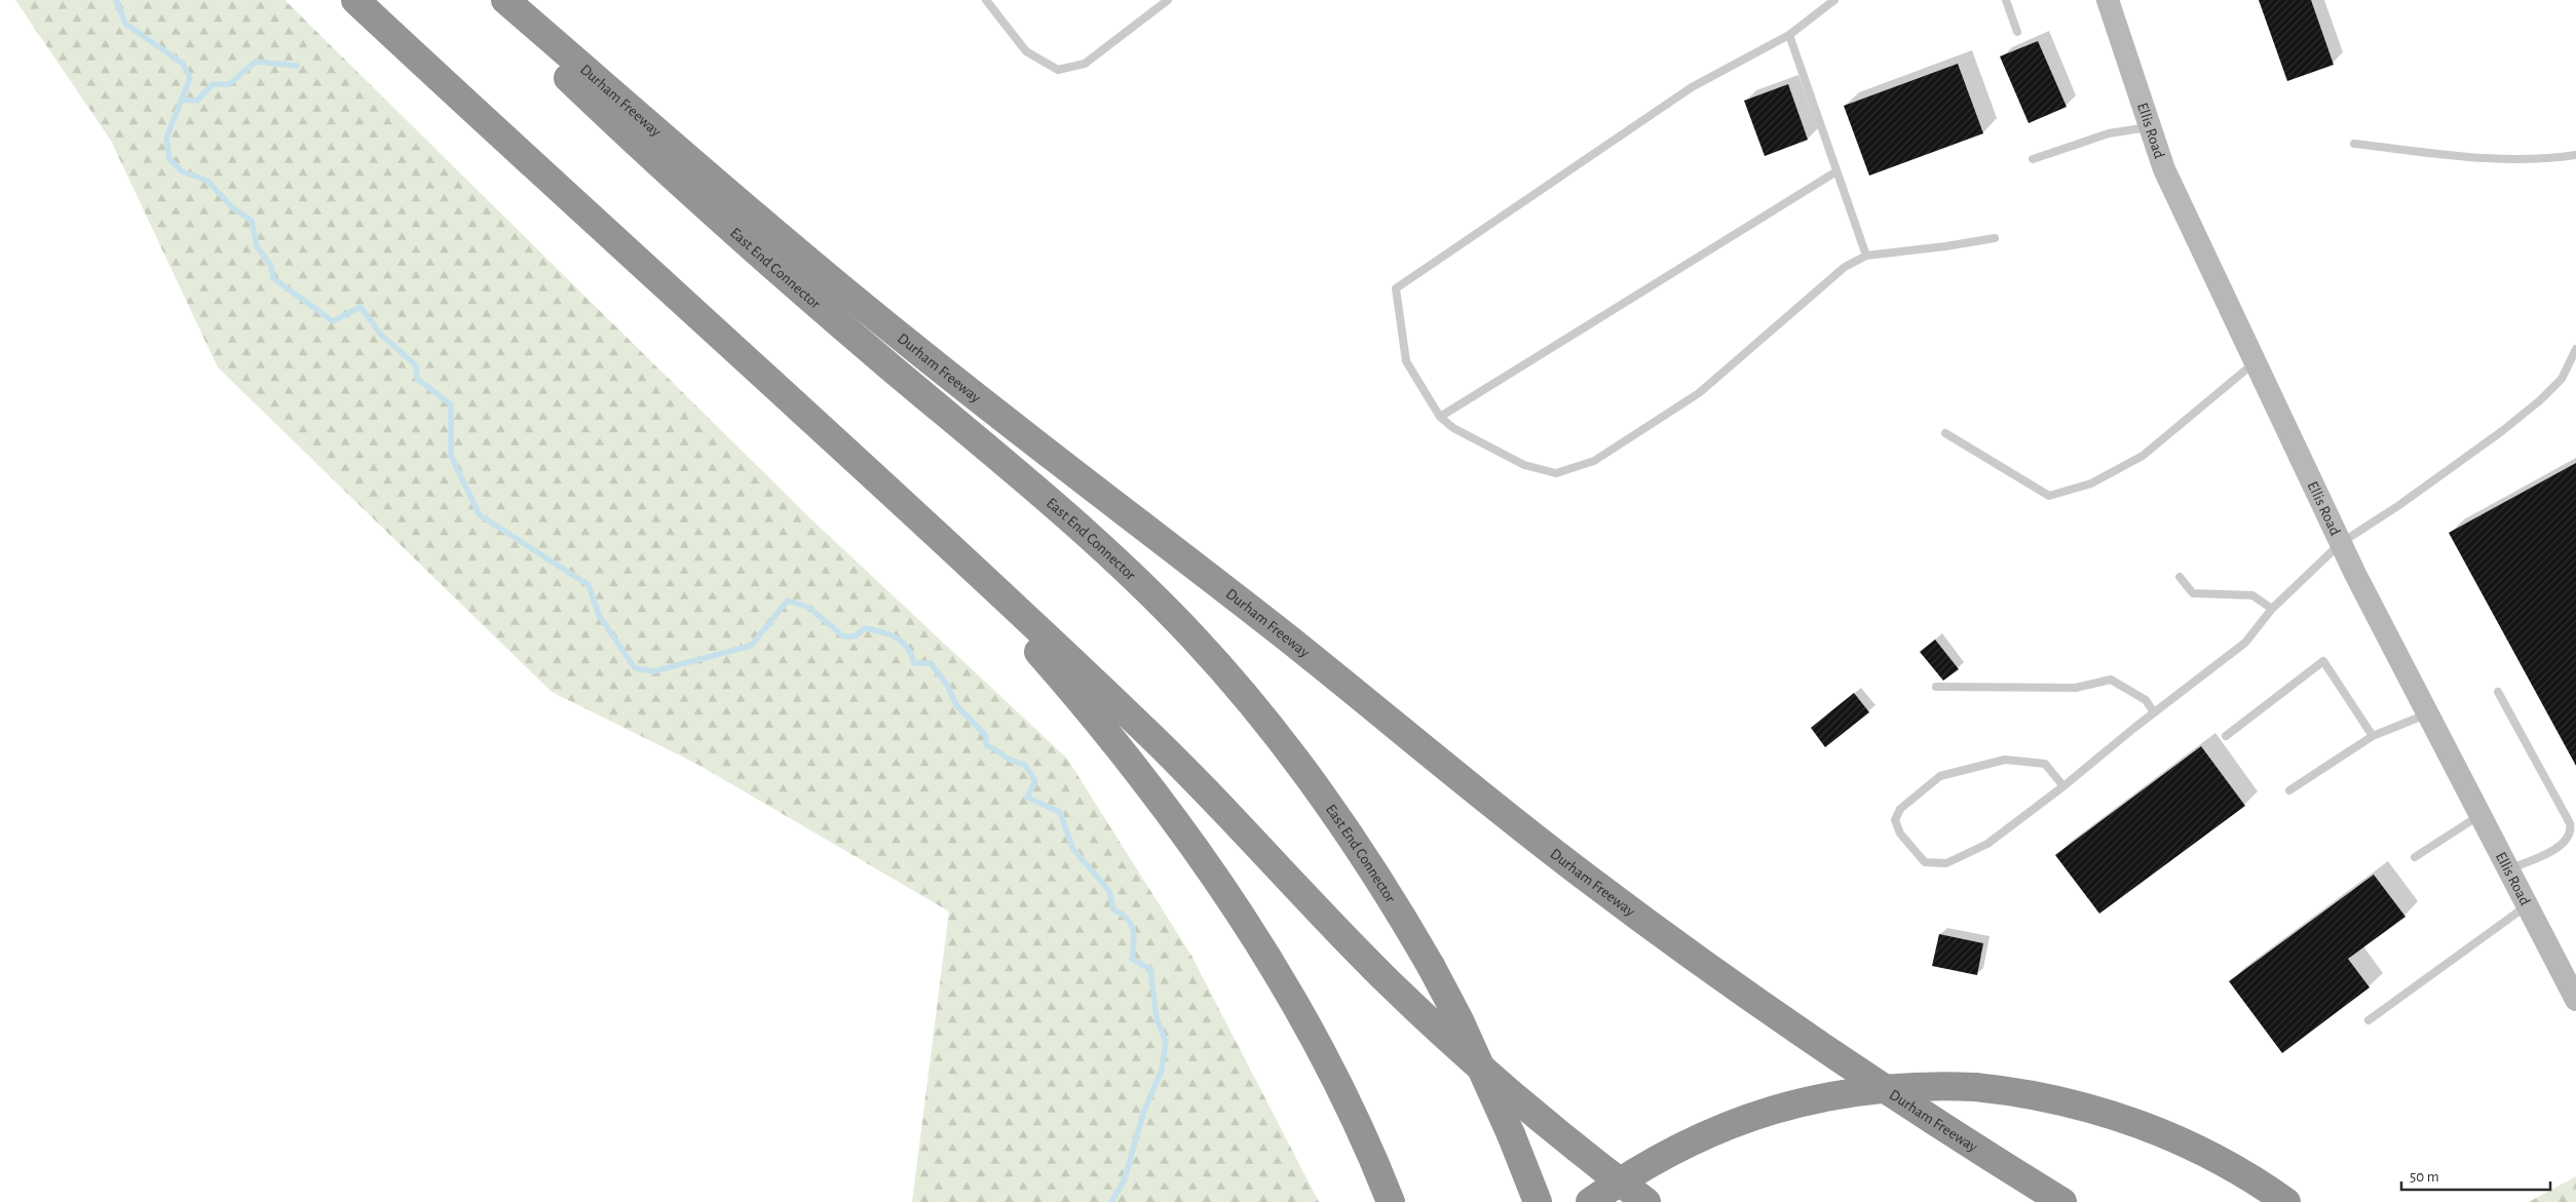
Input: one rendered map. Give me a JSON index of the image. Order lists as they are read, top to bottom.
{
  "streets": {
    "highway": ["Durham Freeway", "East End Connector"],
    "main road": ["Ellis Road"]
  },
  "scale_bar": "50 m"
}
